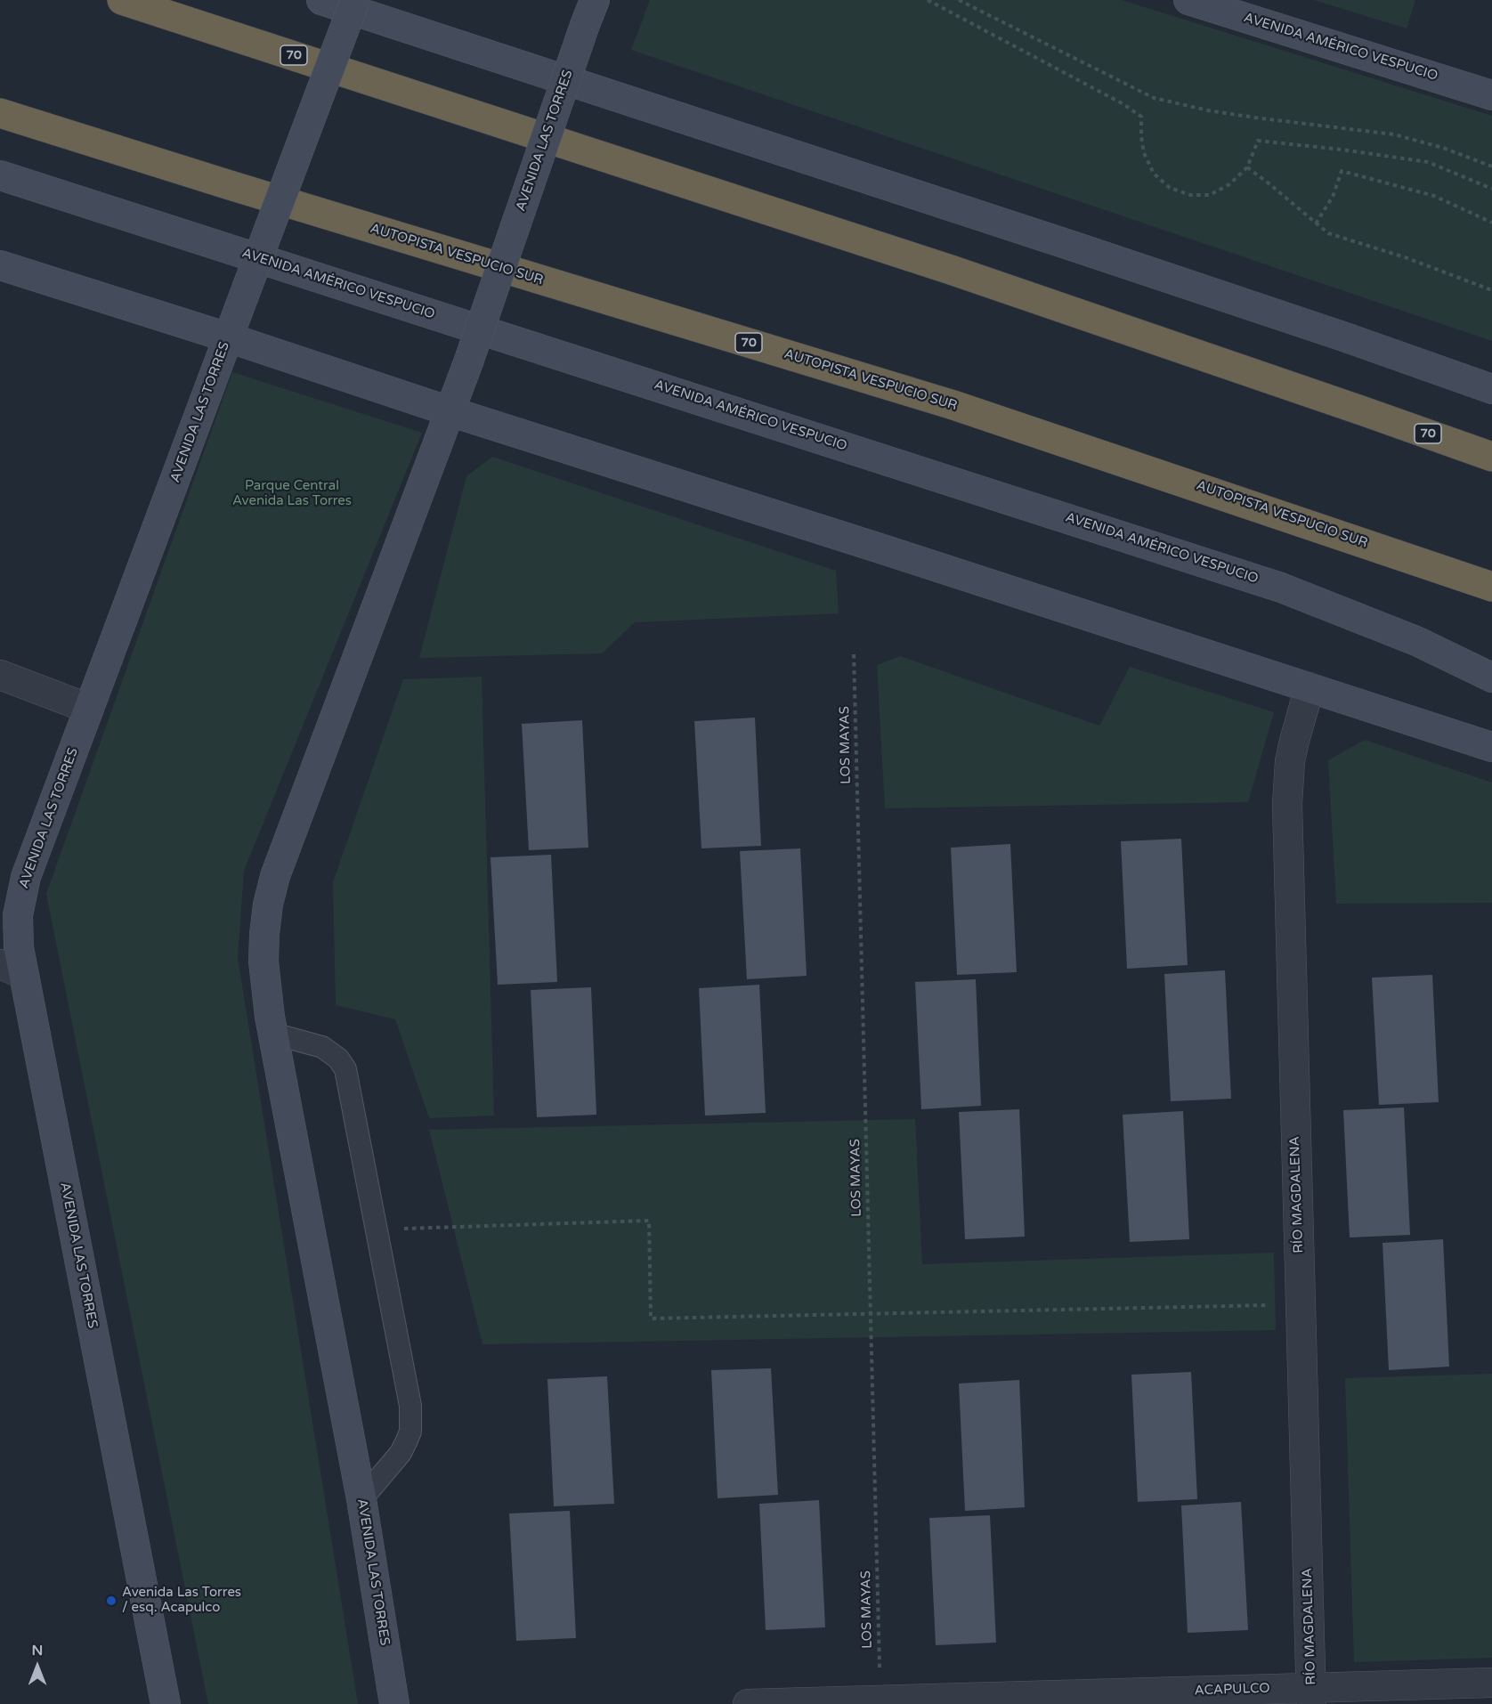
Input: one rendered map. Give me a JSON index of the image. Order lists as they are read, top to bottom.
{
  "streets": {
    "highway": ["70", "AUTOPISTA VESPUCIO SUR"],
    "street": [
      "AVENIDA AMÉRICO VESPUCIO",
      "AVENIDA LAS TORRES",
      "RÍO MAGDALENA",
      "ACAPULCO"
    ],
    "path": ["LOS MAYAS"]
  },
  "crossings": [
    ["LOS MAYAS", "ACAPULCO"],
    ["RÍO MAGDALENA", "ACAPULCO"]
  ],
  "parks": ["Parque Central Avenida Las Torres"],
  "places": ["Avenida Las Torres / esq. Acapulco"],
  "north": "top"
}
